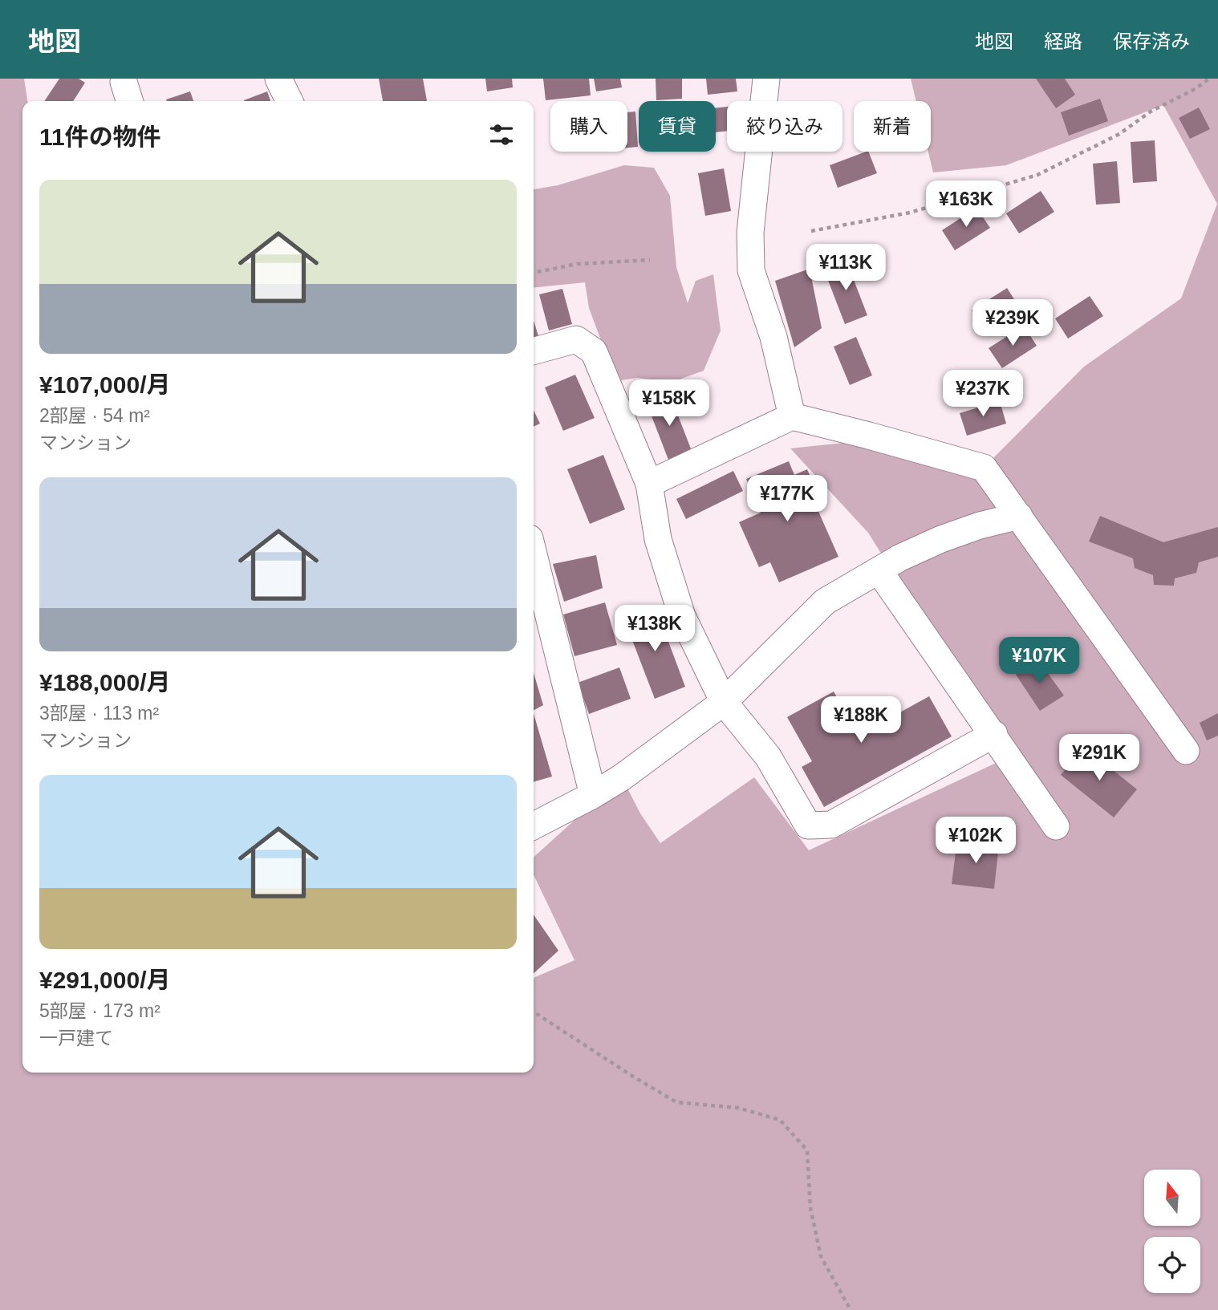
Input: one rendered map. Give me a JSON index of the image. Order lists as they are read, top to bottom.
{
  "north": "top",
  "page": {
    "header": "地図",
    "nav": ["地図", "経路", "保存済み"],
    "chip": [
      "購入",
      "賃貸",
      "絞り込み",
      "新着"
    ],
    "heading": "11件の物件",
    "list": [
      {
        "name": "¥107,000/月",
        "note": "2部屋 · 54 m² · マンション"
      },
      {
        "name": "¥188,000/月",
        "note": "3部屋 · 113 m² · マンション"
      },
      {
        "name": "¥291,000/月",
        "note": "5部屋 · 173 m² · 一戸建て"
      }
    ],
    "price": [
      "¥163K",
      "¥113K",
      "¥239K",
      "¥237K",
      "¥158K",
      "¥177K",
      "¥138K",
      "¥107K",
      "¥188K",
      "¥291K",
      "¥102K"
    ]
  }
}
